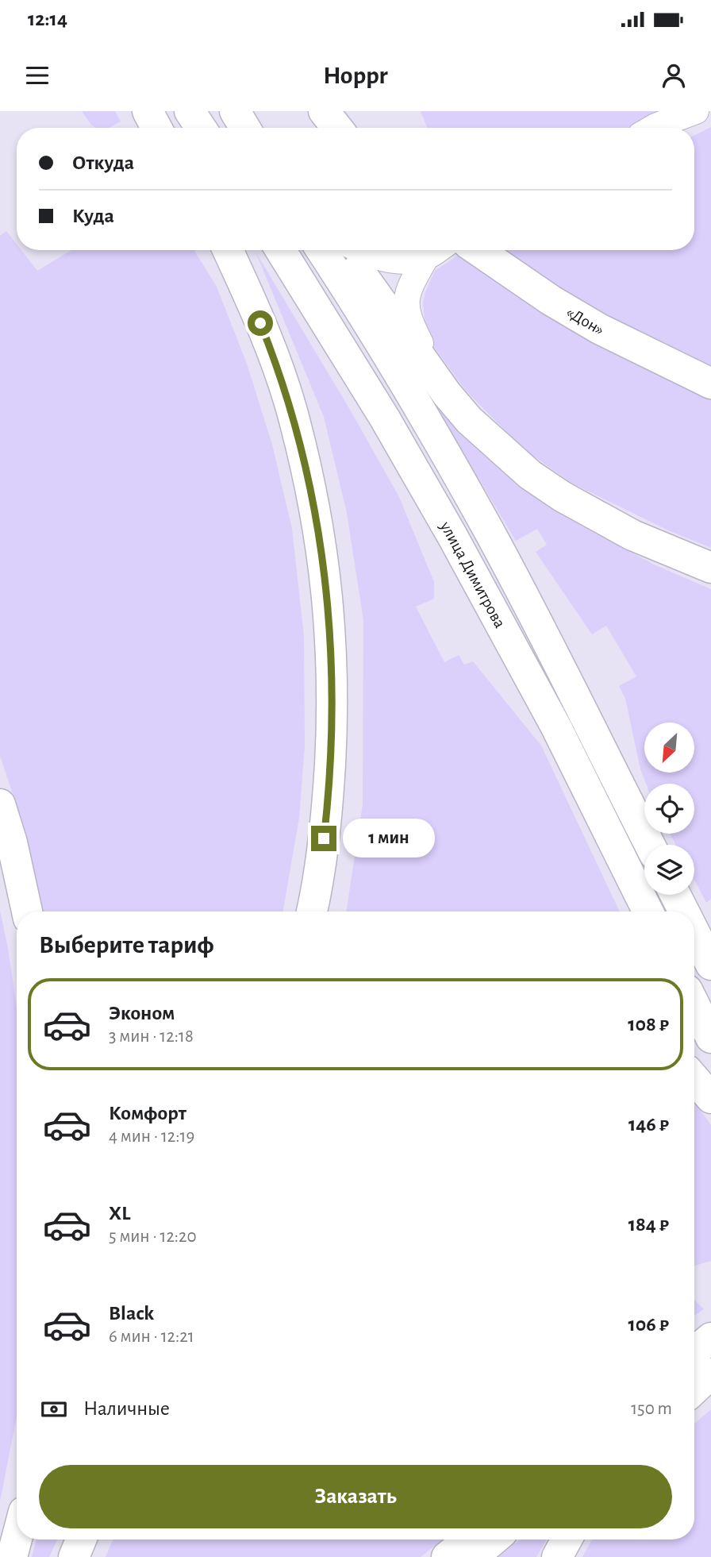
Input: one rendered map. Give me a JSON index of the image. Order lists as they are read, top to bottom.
{
  "streets": {
    "highway": ["«Дон»", "улица Димитрова"]
  },
  "north": "bottom left",
  "page": {
    "status": "12:14",
    "header": "Hoppr",
    "banner": ["Откуда", "Куда"],
    "bubble": "1 мин",
    "heading": "Выберите тариф",
    "list": [
      {
        "name": "Эконом",
        "note": "3 мин · 12:18",
        "value": "108 ₽"
      },
      {
        "name": "Комфорт",
        "note": "4 мин · 12:19",
        "value": "146 ₽"
      },
      {
        "name": "XL",
        "note": "5 мин · 12:20",
        "value": "184 ₽"
      },
      {
        "name": "Black",
        "note": "6 мин · 12:21",
        "value": "106 ₽"
      }
    ],
    "pay": ["Наличные", "150 m"],
    "buttons": "Заказать"
  }
}
